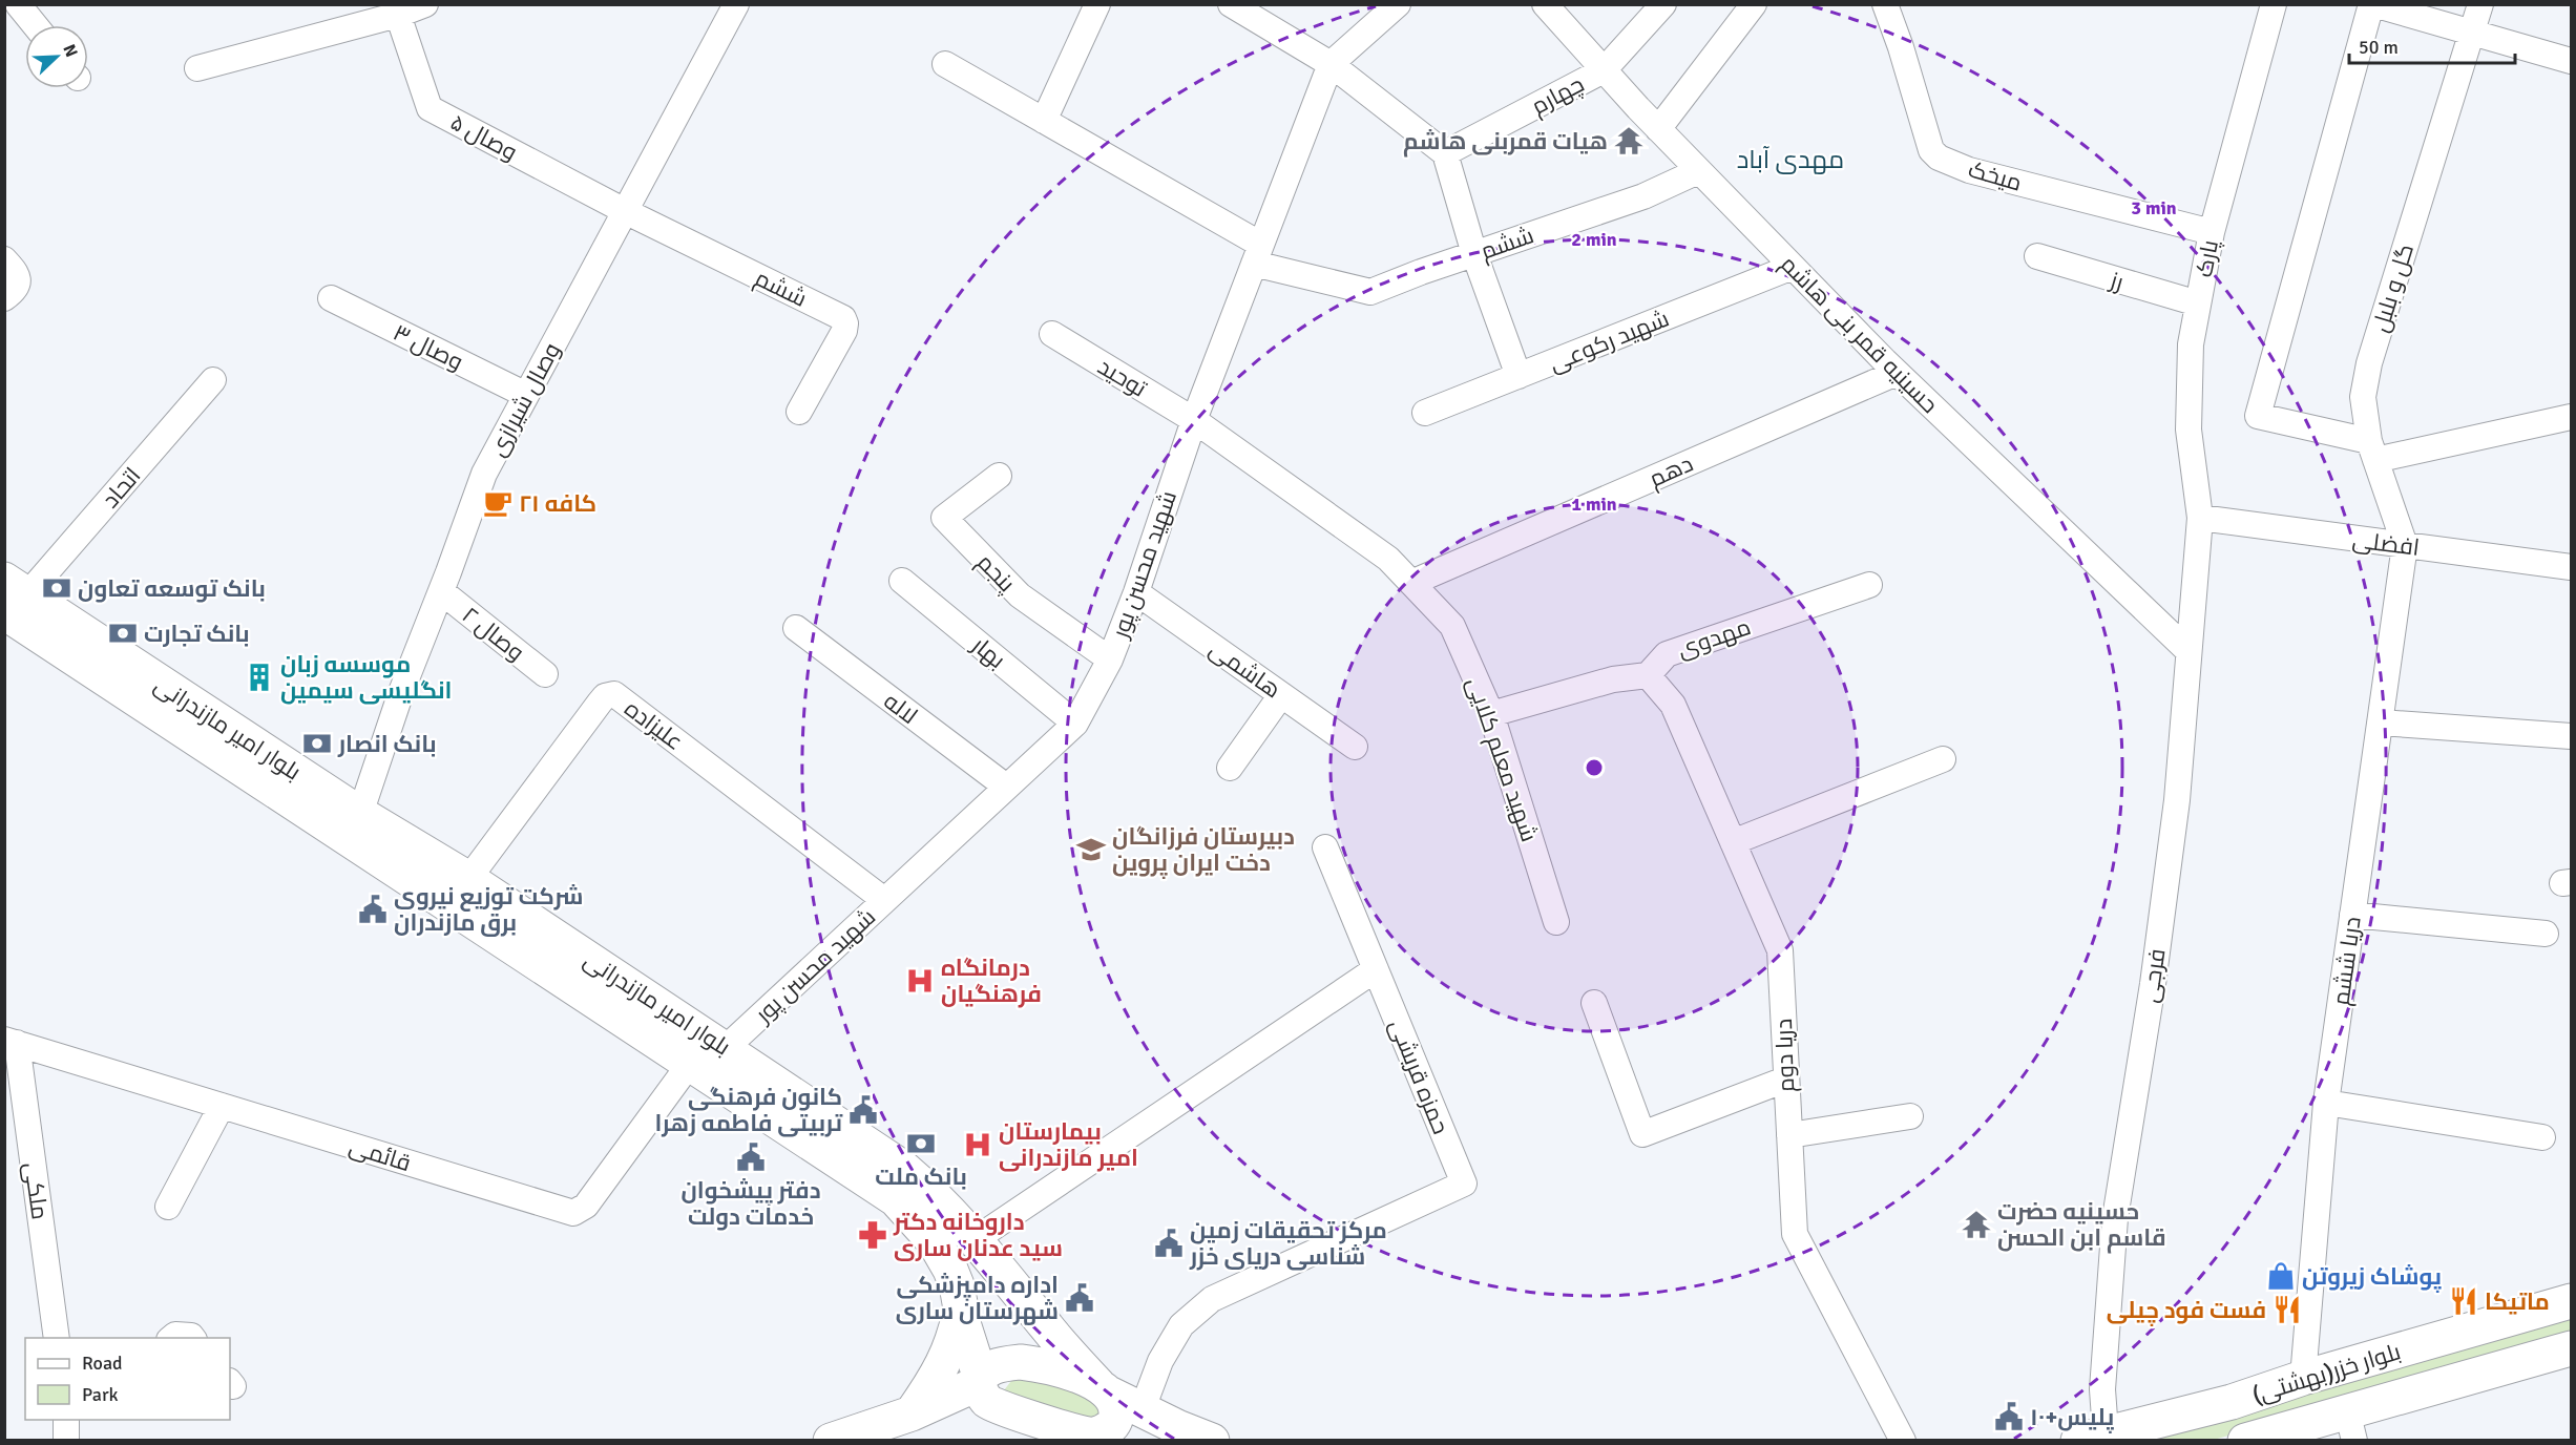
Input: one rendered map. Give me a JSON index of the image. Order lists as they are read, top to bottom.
{
  "streets": {
    "main road": ["بلوار امیر مازندرانی", "بلوار خزر(بهشتی)"],
    "street": [
      "چهارم",
      "وصال ۵",
      "میخک",
      "ششم",
      "پارک",
      "رز",
      "گل و بلبل",
      "حسینیه قمر بنی هاشم",
      "شهید رکوعی",
      "وصال ۳",
      "توحید",
      "وصال شیرازی",
      "دهم",
      "اتحاد",
      "افضلی",
      "شهید محسن پور",
      "پنجم",
      "وصال ۲",
      "مهدوی",
      "بهار",
      "هاشمی",
      "لاله",
      "علیزاده",
      "شهید معلم کلایی",
      "دریا ششم",
      "فرجی",
      "دریا دوم",
      "حمزه قریشی",
      "قائمی",
      "ملکی"
    ]
  },
  "crossings": [
    ["چهارم", "حسینیه قمر بنی هاشم"],
    ["وصال ۵", "ششم"],
    ["وصال ۵", "وصال شیرازی"],
    ["میخک", "پارک"],
    ["ششم", "حسینیه قمر بنی هاشم"],
    ["ششم", "وصال شیرازی"],
    ["ششم", "شهید محسن پور"],
    ["پارک", "رز"],
    ["پارک", "افضلی"],
    ["پارک", "فرجی"],
    ["گل و بلبل", "افضلی"],
    ["گل و بلبل", "دریا ششم"],
    ["حسینیه قمر بنی هاشم", "شهید رکوعی"],
    ["حسینیه قمر بنی هاشم", "دهم"],
    ["حسینیه قمر بنی هاشم", "فرجی"],
    ["وصال ۳", "وصال شیرازی"],
    ["توحید", "شهید محسن پور"],
    ["توحید", "شهید معلم کلایی"],
    ["وصال شیرازی", "وصال ۲"],
    ["وصال شیرازی", "بلوار امیر مازندرانی"],
    ["دهم", "شهید معلم کلایی"],
    ["اتحاد", "بلوار امیر مازندرانی"],
    ["افضلی", "دریا ششم"],
    ["افضلی", "فرجی"],
    ["شهید محسن پور", "پنجم"],
    ["شهید محسن پور", "بهار"],
    ["شهید محسن پور", "هاشمی"],
    ["شهید محسن پور", "لاله"],
    ["شهید محسن پور", "علیزاده"],
    ["شهید محسن پور", "بلوار امیر مازندرانی"],
    ["شهید محسن پور", "شهید معلم کلایی"],
    ["مهدوی", "دریا دوم"],
    ["علیزاده", "بلوار امیر مازندرانی"],
    ["بلوار امیر مازندرانی", "قائمی"],
    ["دریا ششم", "بلوار خزر(بهشتی)"],
    ["فرجی", "بلوار خزر(بهشتی)"],
    ["قائمی", "ملکی"]
  ],
  "districts": ["مهدی آباد"],
  "places": {
    "temple": ["هیات قمربنی هاشم", "حسینیه حضرت قاسم ابن الحسن"],
    "cafe": ["کافه ۲۱"],
    "bank": [
      "بانک توسعه تعاون",
      "بانک تجارت",
      "بانک انصار",
      "بانک ملت"
    ],
    "building": ["موسسه زبان انگلیسی سیمین"],
    "school or university": ["دبیرستان فرزانگان دخت ایران پروین"],
    "public building": [
      "شرکت توزیع نیروی برق مازندران",
      "کانون فرهنگی تربیتی فاطمه زهرا",
      "دفتر پیشخوان خدمات دولت",
      "مرکز تحقیقات زمین شناسی دریای خزر",
      "اداره دامپزشکی شهرستان ساری",
      "پلیس+١٠"
    ],
    "hospital": ["درمانگاه فرهنگیان", "بیمارستان امیر مازندرانی"],
    "pharmacy": ["داروخانه دکتر سید عدنان ساری"],
    "shop": ["پوشاک زیروتن"],
    "restaurant": ["ماتیکا", "فست فود چیلی"]
  },
  "legend": ["Road", "Park"],
  "scale_bar": "50 m",
  "north": "top right",
  "rings": ["3 min", "2 min", "1 min"]
}
